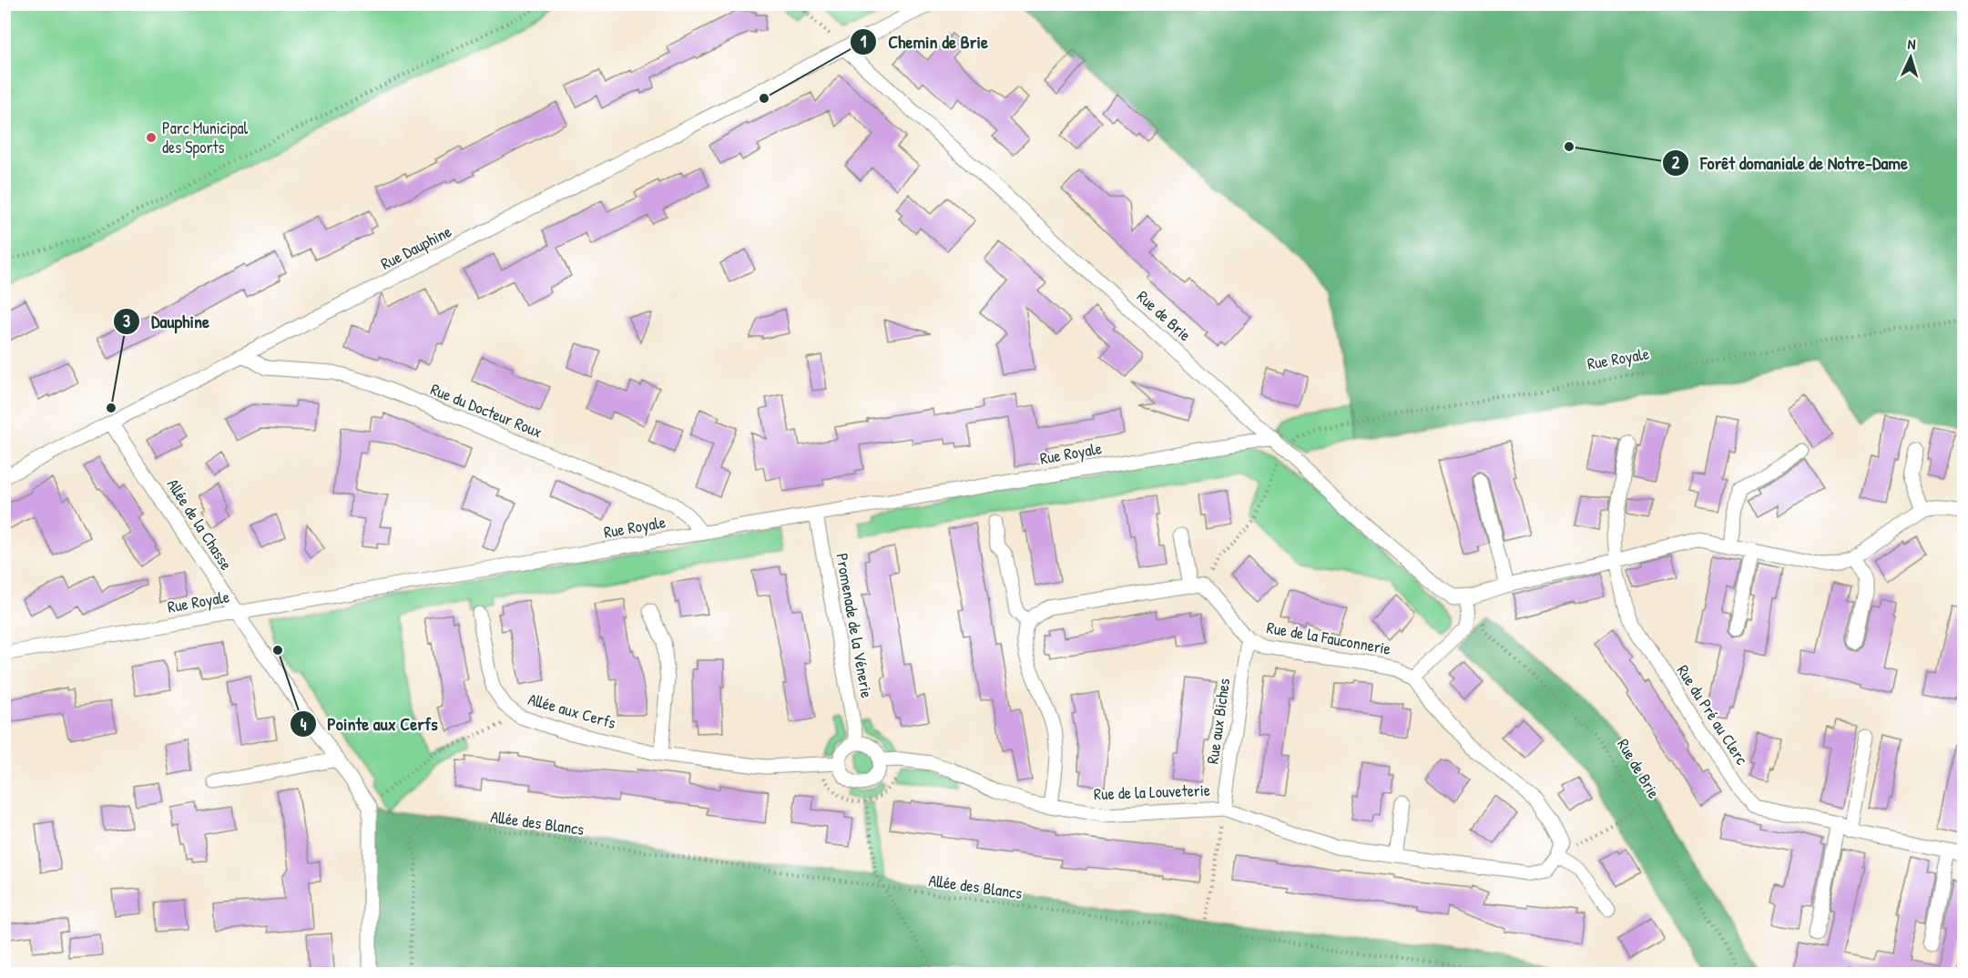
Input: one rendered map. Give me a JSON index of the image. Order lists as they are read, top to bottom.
{
  "streets": {
    "street": [
      "Rue Dauphine",
      "Rue de Brie",
      "Rue Royale",
      "Rue du Docteur Roux",
      "Allée de la Chasse",
      "Promenade de la Vénerie",
      "Rue de la Fauconnerie",
      "Allée aux Cerfs",
      "Rue du Pré au Clerc",
      "Rue aux Biches",
      "Rue de la Louveterie"
    ],
    "path": ["Allée des Blancs"]
  },
  "crossings": [
    ["Rue Dauphine", "Rue de Brie"],
    ["Rue Dauphine", "Rue du Docteur Roux"],
    ["Rue Dauphine", "Allée de la Chasse"],
    ["Rue de Brie", "Rue Royale"],
    ["Rue Royale", "Rue du Docteur Roux"],
    ["Rue Royale", "Allée de la Chasse"],
    ["Rue Royale", "Promenade de la Vénerie"],
    ["Promenade de la Vénerie", "Allée aux Cerfs"],
    ["Promenade de la Vénerie", "Rue de la Louveterie"],
    ["Rue de la Fauconnerie", "Rue aux Biches"],
    ["Allée aux Cerfs", "Rue de la Louveterie"],
    ["Rue aux Biches", "Rue de la Louveterie"]
  ],
  "places": [
    "Chemin de Brie",
    "Parc Municipal des Sports",
    "Forêt domaniale de Notre-Dame",
    "Dauphine",
    "Pointe aux Cerfs"
  ],
  "north": "top"
}
